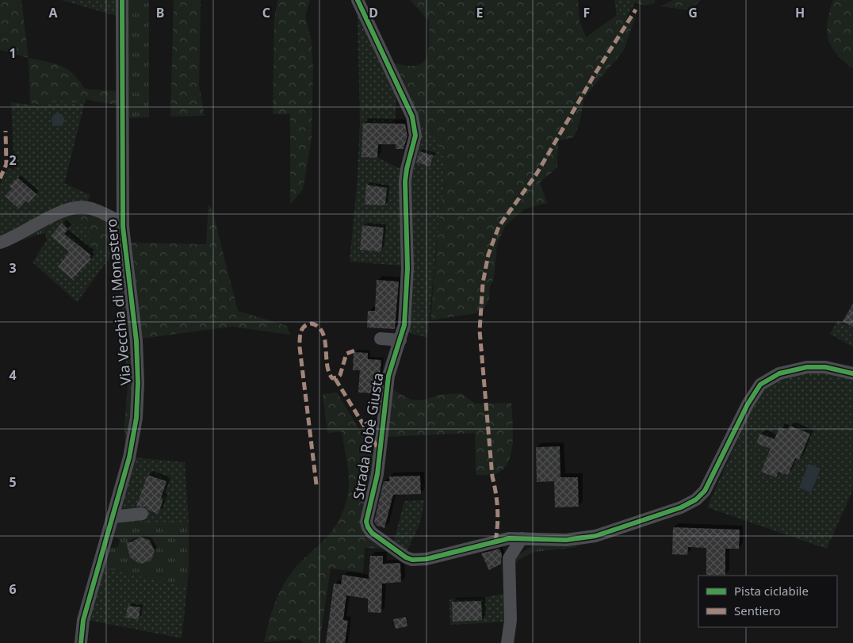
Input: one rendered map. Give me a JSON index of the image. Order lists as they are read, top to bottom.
{
  "streets": {
    "street": ["Via Vecchia di Monastero", "Strada Robè Giusta"]
  },
  "legend": ["Pista ciclabile", "Sentiero"],
  "grid": {
    "columns": [
      "A",
      "B",
      "C",
      "D",
      "E",
      "F",
      "G",
      "H"
    ],
    "rows": [
      "1",
      "2",
      "3",
      "4",
      "5",
      "6"
    ]
  }
}
